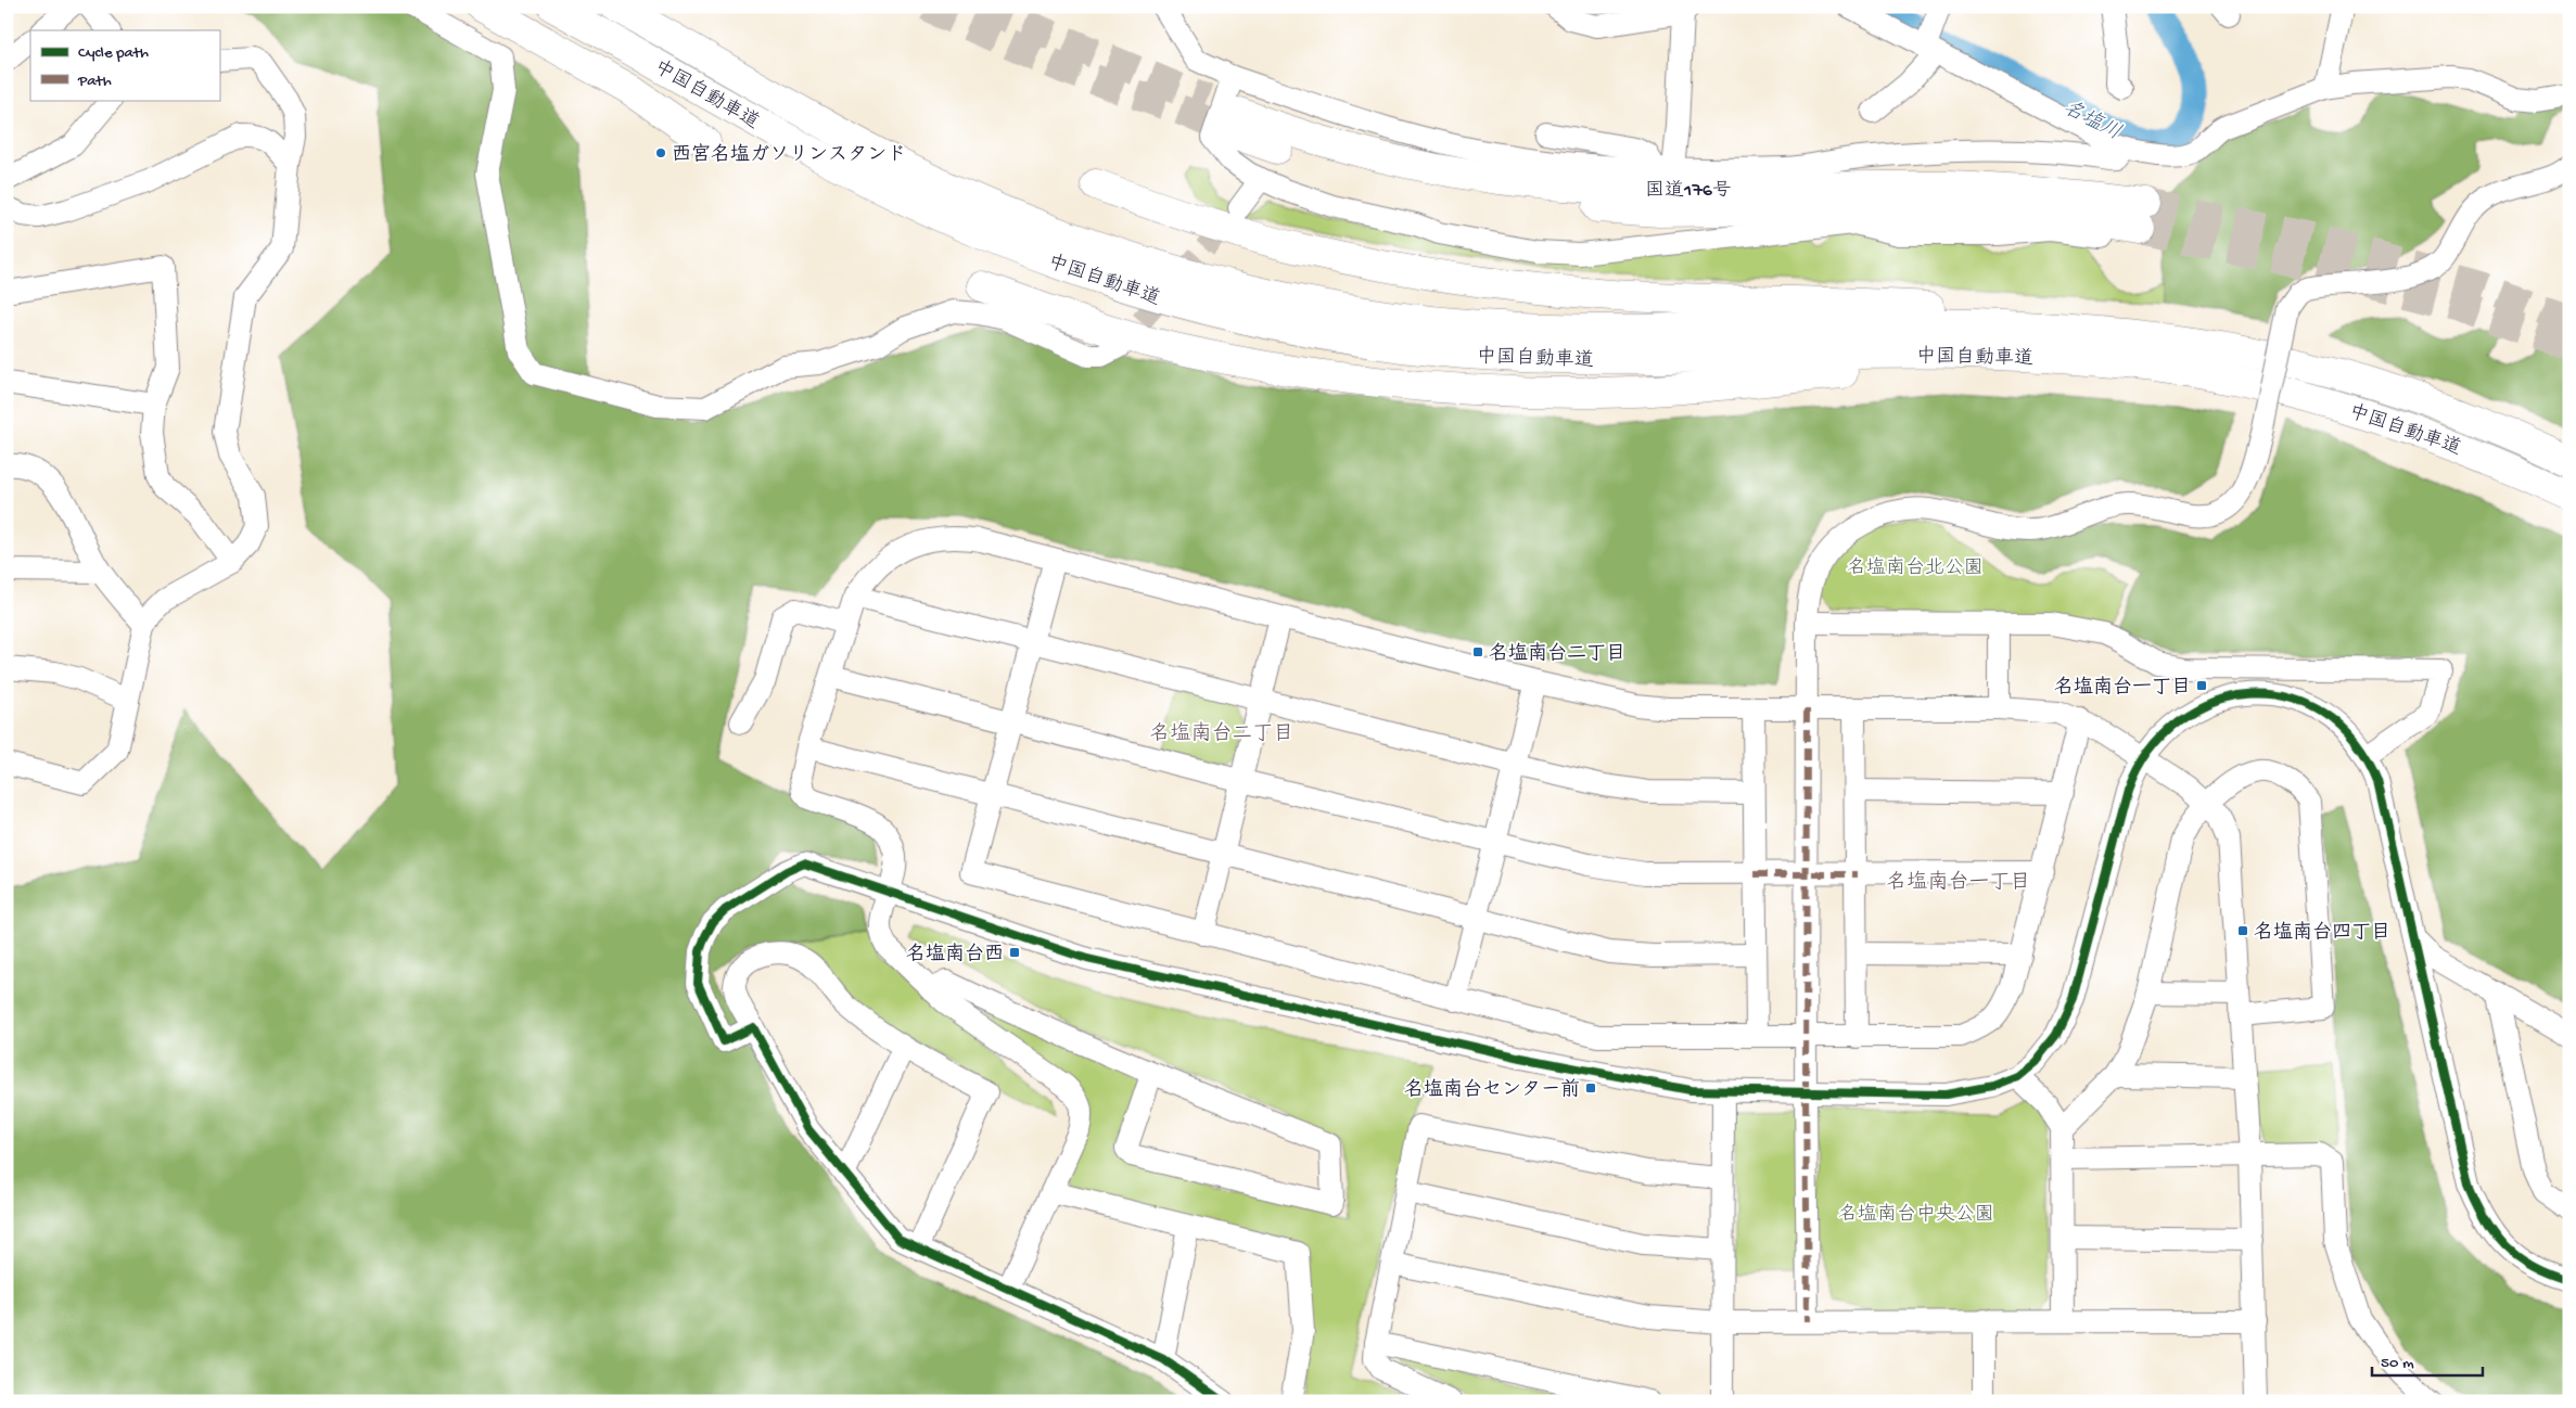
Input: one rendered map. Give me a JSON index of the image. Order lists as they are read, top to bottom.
{
  "streets": {
    "highway": ["中国自動車道", "国道176号"]
  },
  "districts": ["名塩南台二丁目", "名塩南台一丁目"],
  "water": ["名塩川"],
  "parks": ["名塩南台北公園", "名塩南台中央公園"],
  "places": {
    "other": ["西宮名塩ガソリンスタンド"],
    "transit": [
      "名塩南台二丁目",
      "名塩南台一丁目",
      "名塩南台四丁目",
      "名塩南台西",
      "名塩南台センター前"
    ]
  },
  "legend": ["Cycle path", "Path"],
  "scale_bar": "50 m"
}
